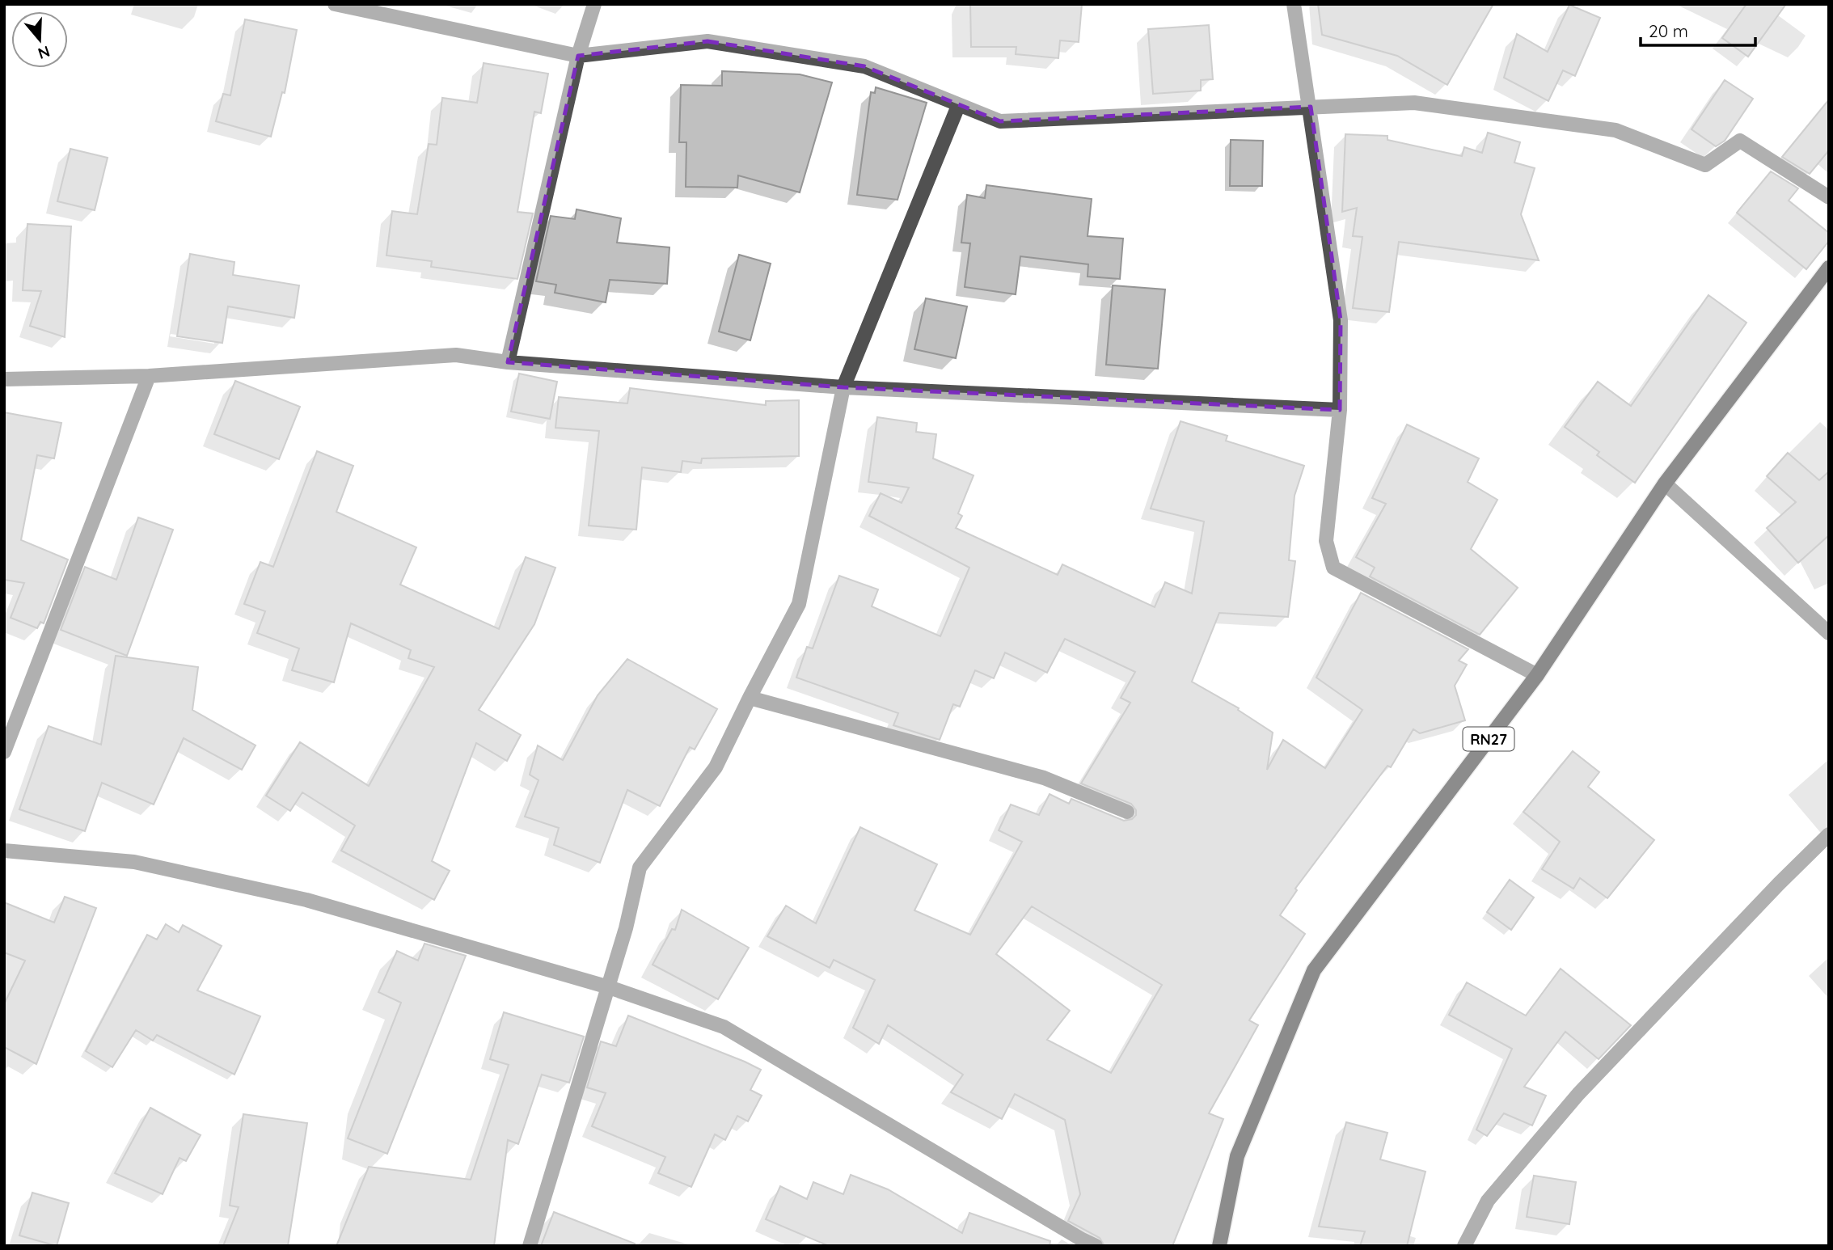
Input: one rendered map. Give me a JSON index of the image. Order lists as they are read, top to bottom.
{
  "streets": {
    "main road": ["RN27"]
  },
  "scale_bar": "20 m",
  "north": "bottom"
}
